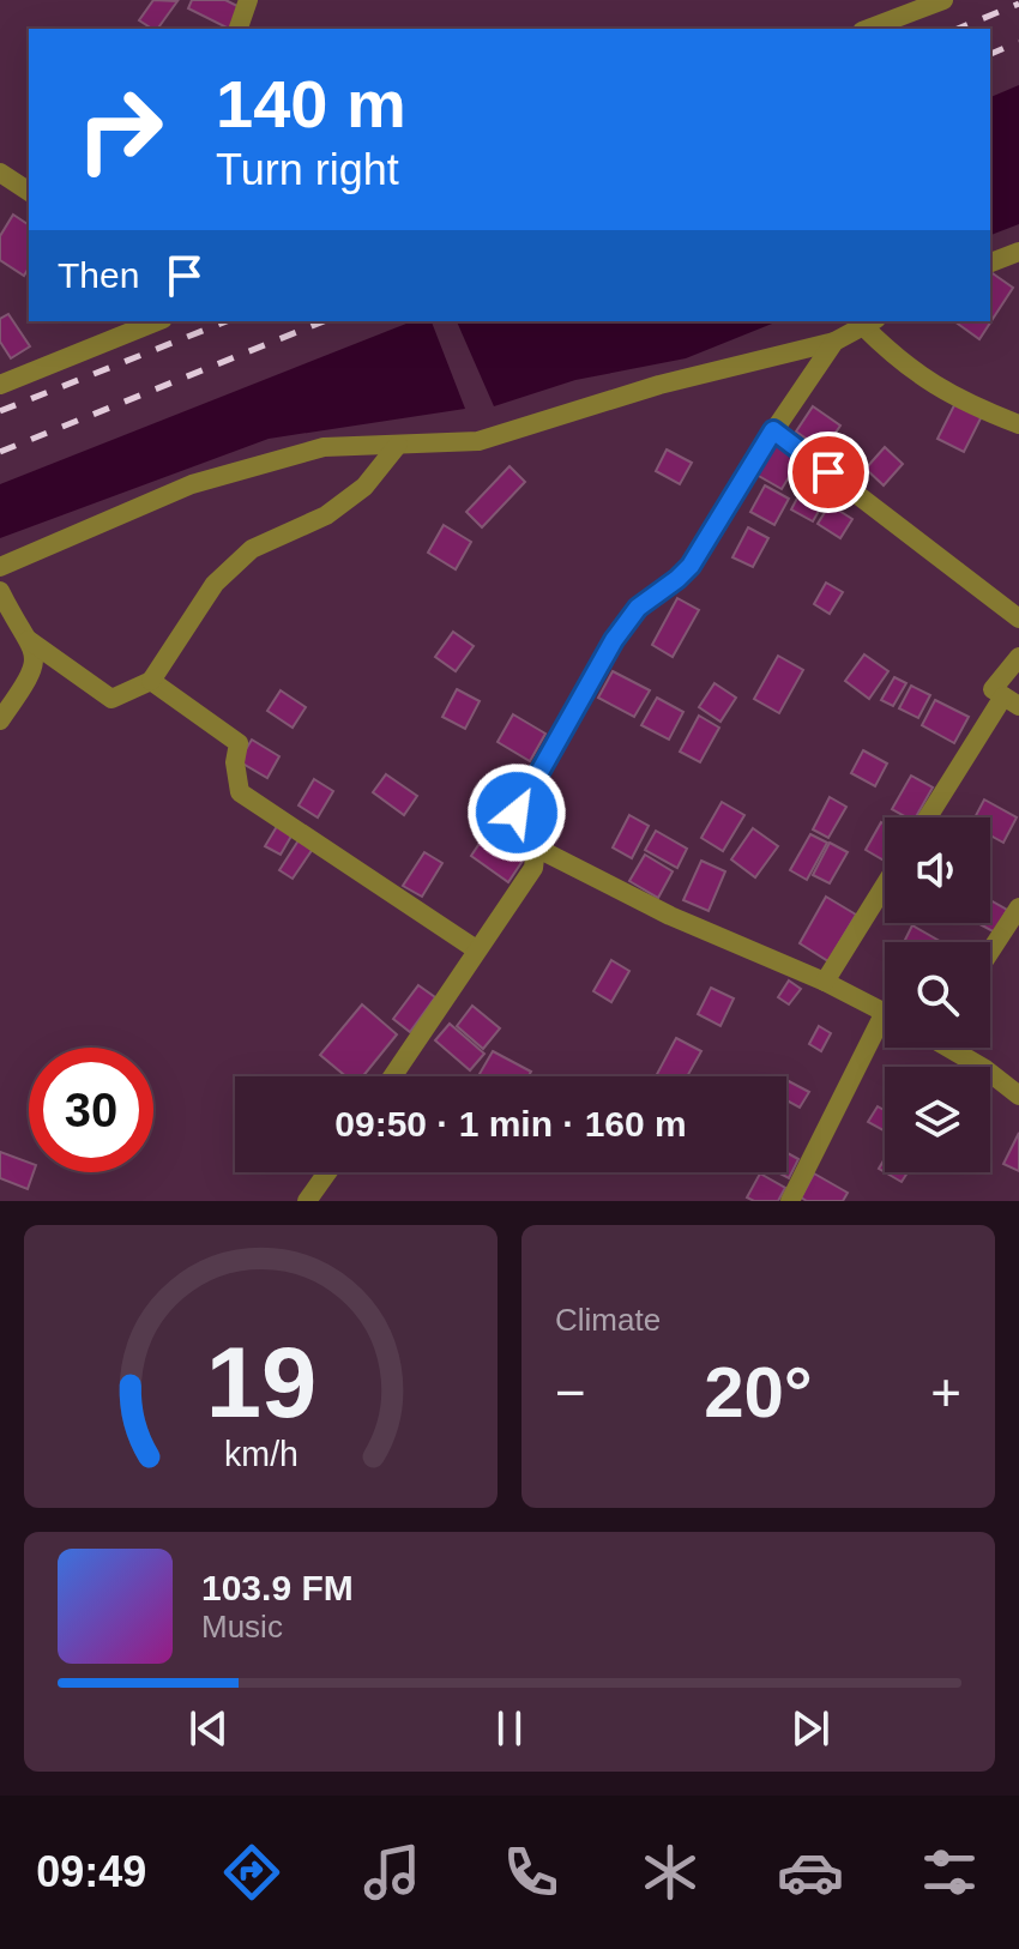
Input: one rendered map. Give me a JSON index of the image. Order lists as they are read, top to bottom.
{
  "page": {
    "turn": ["140 m", "Turn right"],
    "then": "Then",
    "limit": "30",
    "trip": "09:50 · 1 min · 160 m",
    "tile": "Climate",
    "heat": ["−", "20°", "+"],
    "song": ["103.9 FM", "Music"],
    "tabs": "09:49",
    "gauge": ["19", "km/h"]
  }
}
